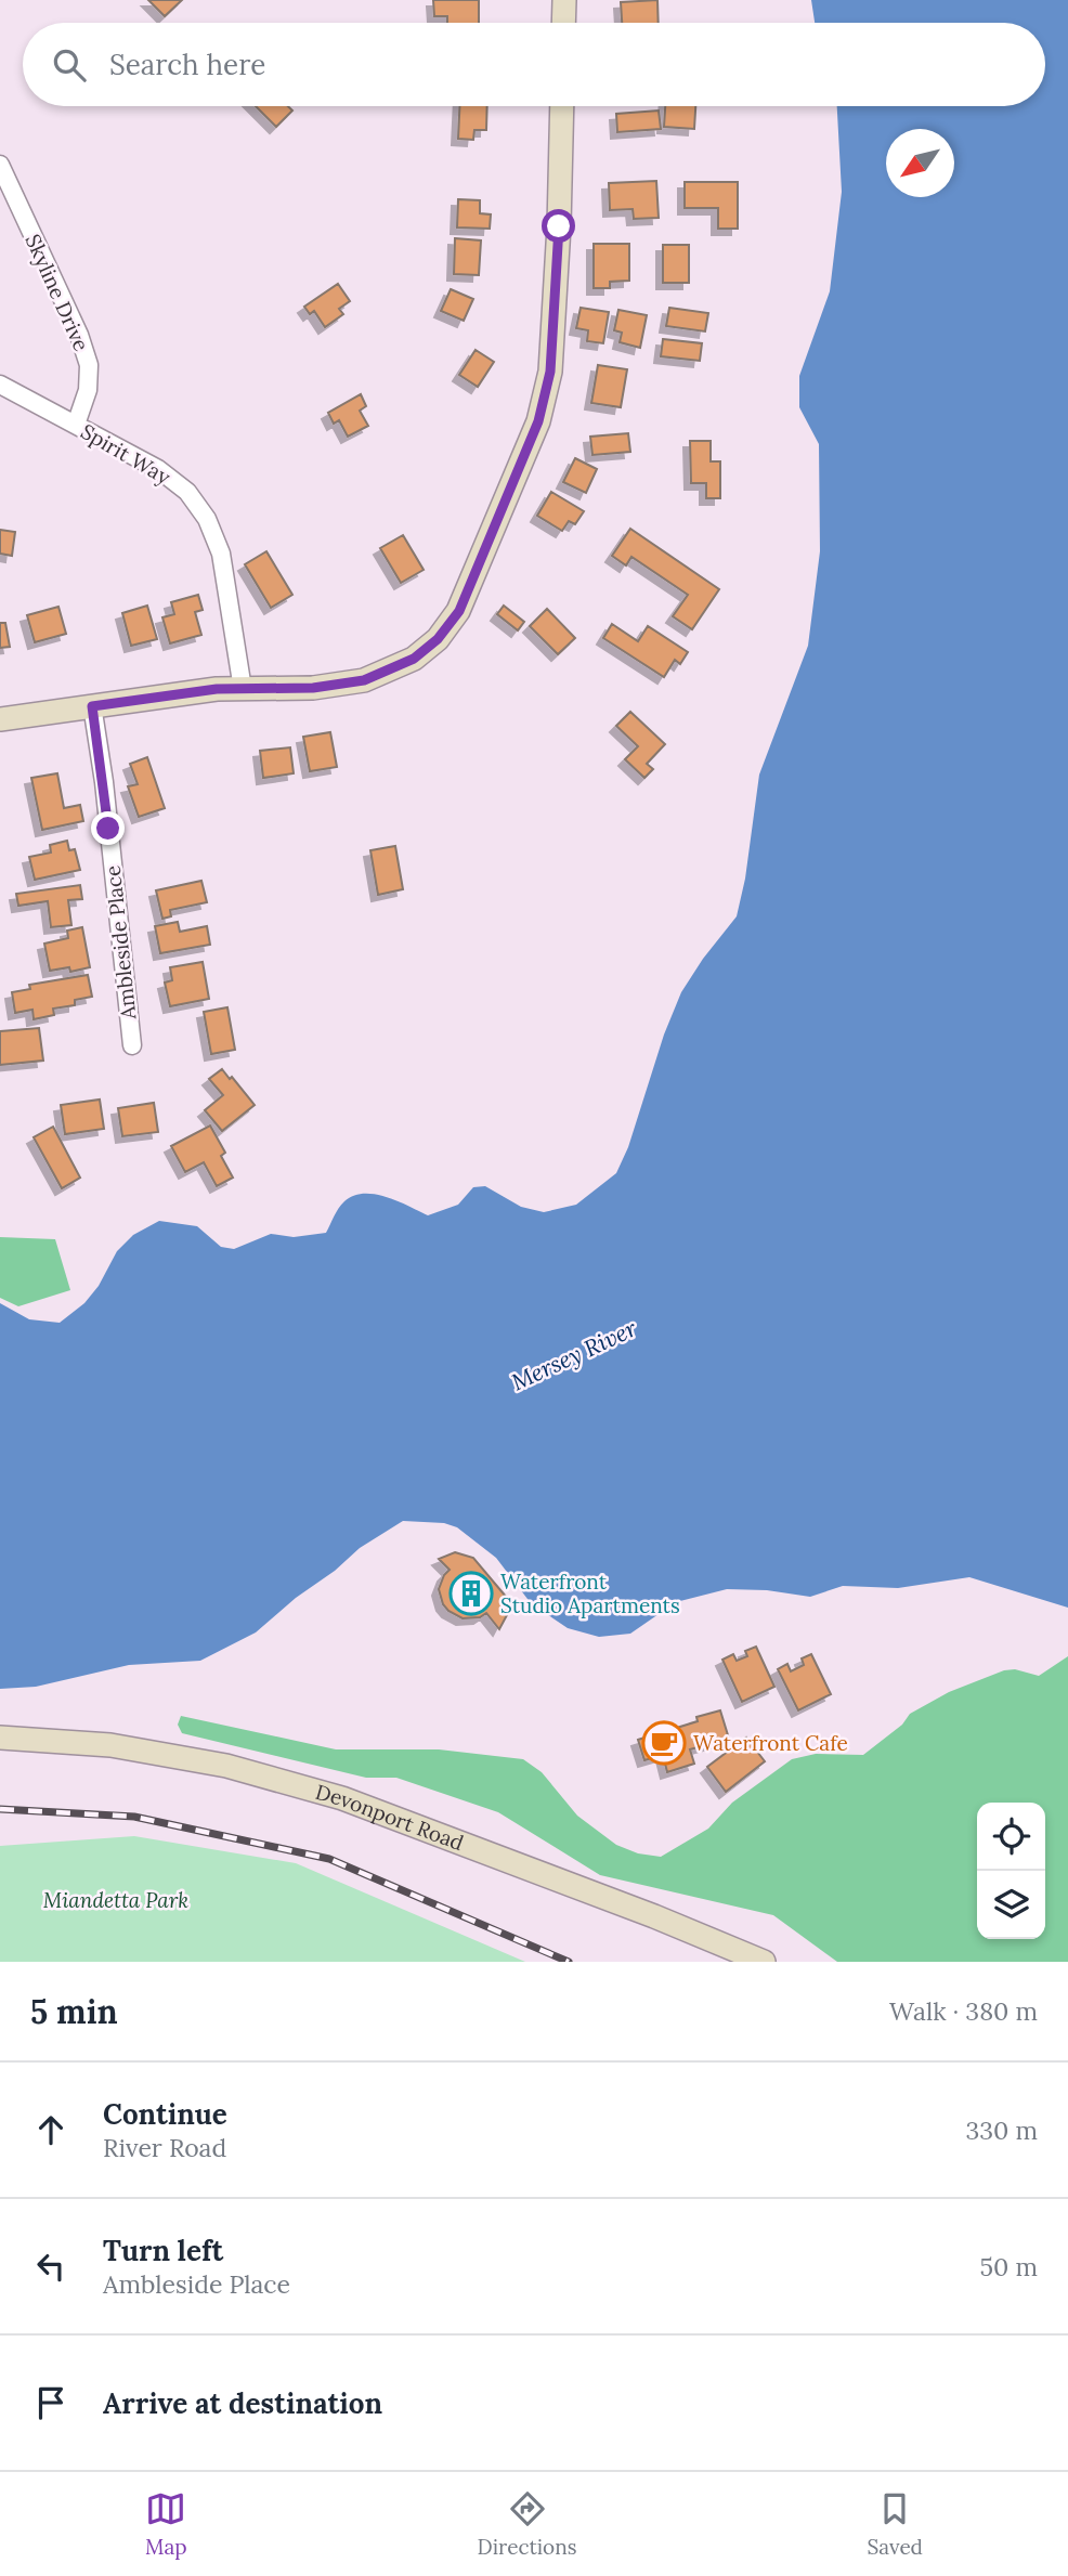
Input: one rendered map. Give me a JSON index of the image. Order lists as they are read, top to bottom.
{
  "streets": {
    "main road": ["Devonport Road"],
    "street": ["Skyline Drive", "Spirit Way", "Ambleside Place"]
  },
  "crossings": [
    ["Skyline Drive", "Spirit Way"]
  ],
  "water": ["Mersey River"],
  "parks": ["Miandetta Park"],
  "places": {
    "building": ["Waterfront Studio Apartments"],
    "cafe": ["Waterfront Cafe"]
  },
  "north": "bottom left",
  "page": {
    "search": "Search here",
    "heading": ["5 min", "Walk · 380 m"],
    "list": [
      ["Continue", "River Road", "330 m"],
      ["Turn left", "Ambleside Place", "50 m"],
      "Arrive at destination"
    ],
    "nav": ["Map", "Directions", "Saved"]
  }
}
